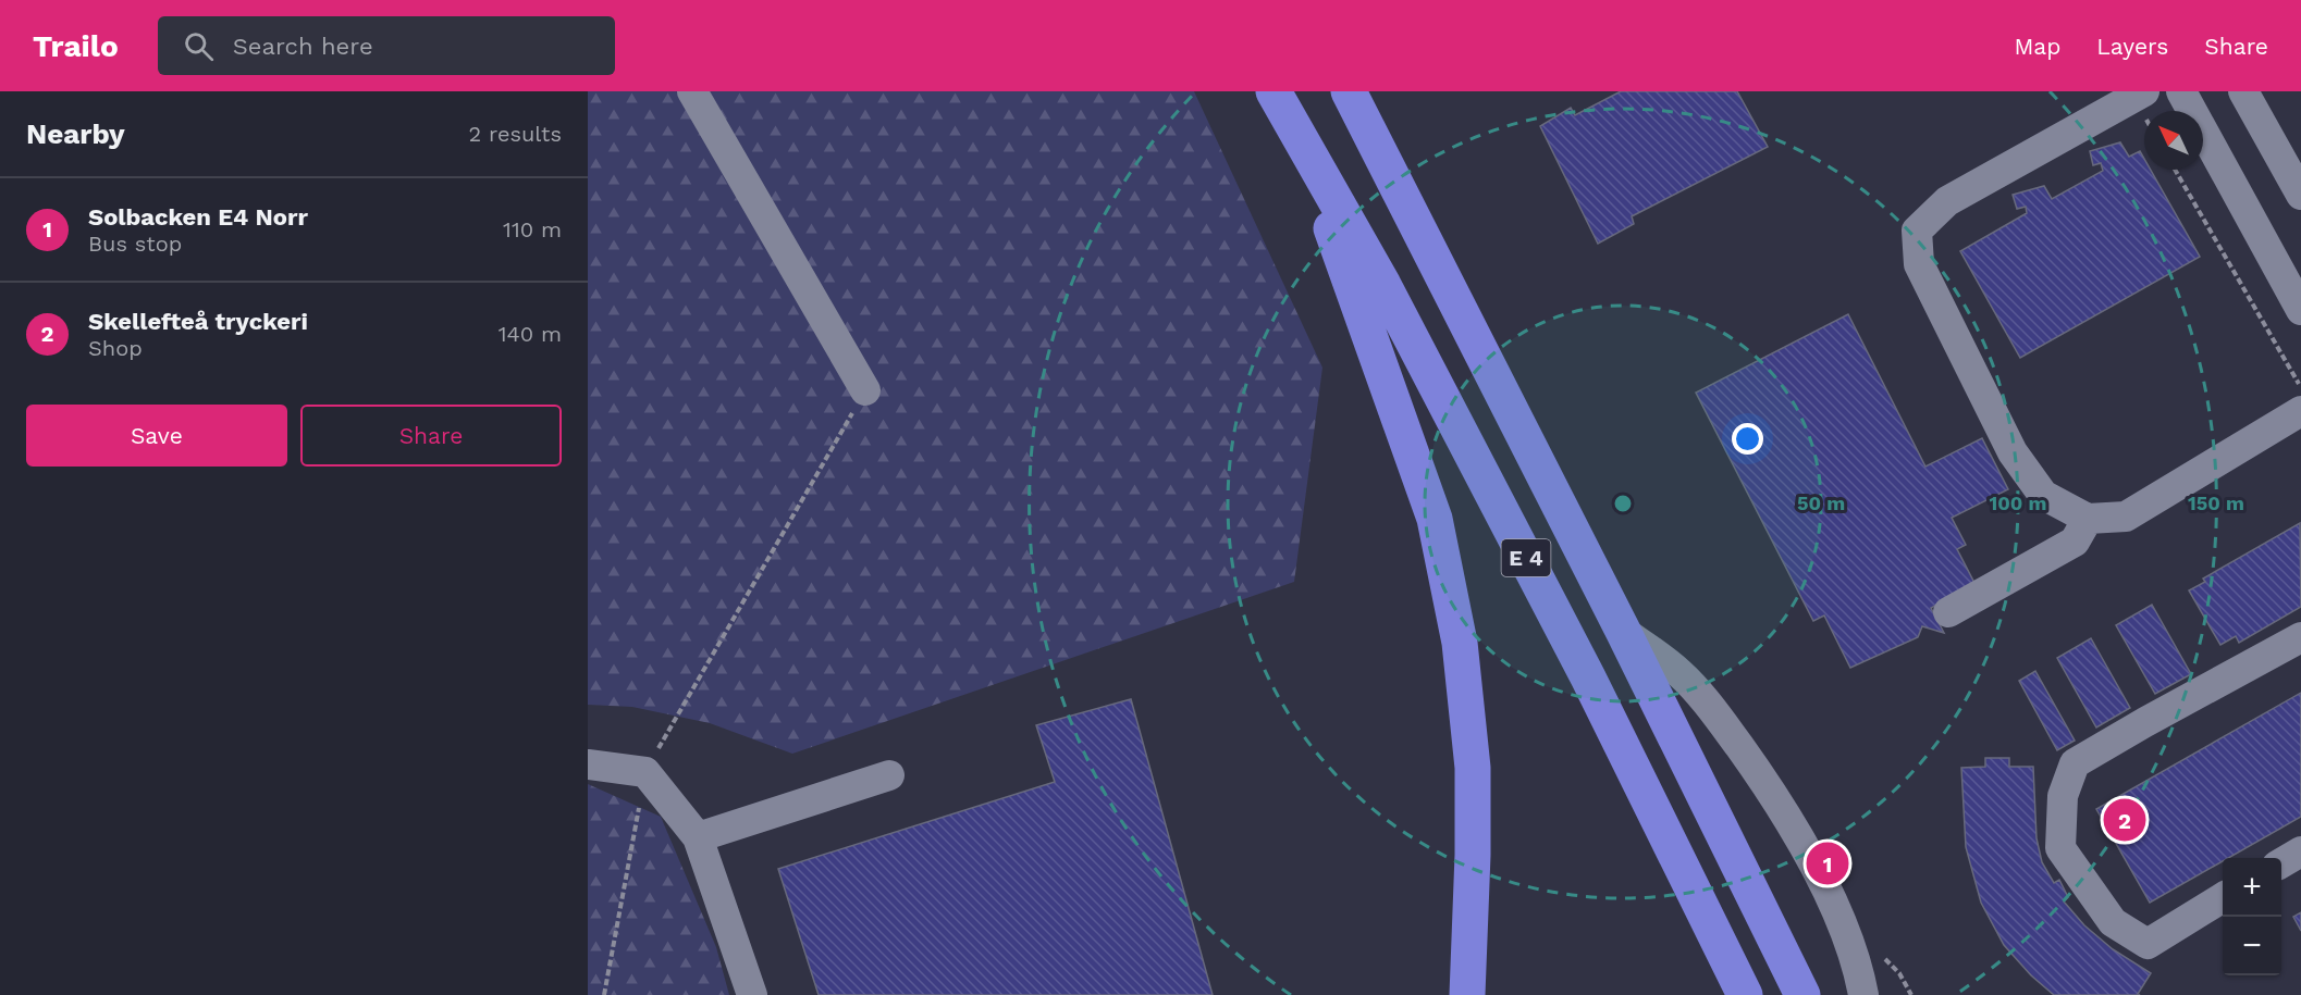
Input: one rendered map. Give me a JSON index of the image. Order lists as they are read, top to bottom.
{
  "streets": {
    "highway": ["E 4"]
  },
  "north": "top left",
  "page": {
    "header": "Trailo",
    "search": "Search here",
    "nav": ["Map", "Layers", "Share"],
    "heading": ["Nearby", "2 results"],
    "list": [
      {
        "mark": "1",
        "name": "Solbacken E4 Norr",
        "note": "Bus stop",
        "value": "110 m"
      },
      {
        "mark": "2",
        "name": "Skellefteå tryckeri",
        "note": "Shop",
        "value": "140 m"
      }
    ],
    "buttons": ["Save", "Share"],
    "pins": ["2", "1"],
    "map_buttons": ["+", "−"]
  },
  "rings": ["50 m", "100 m", "150 m"]
}
